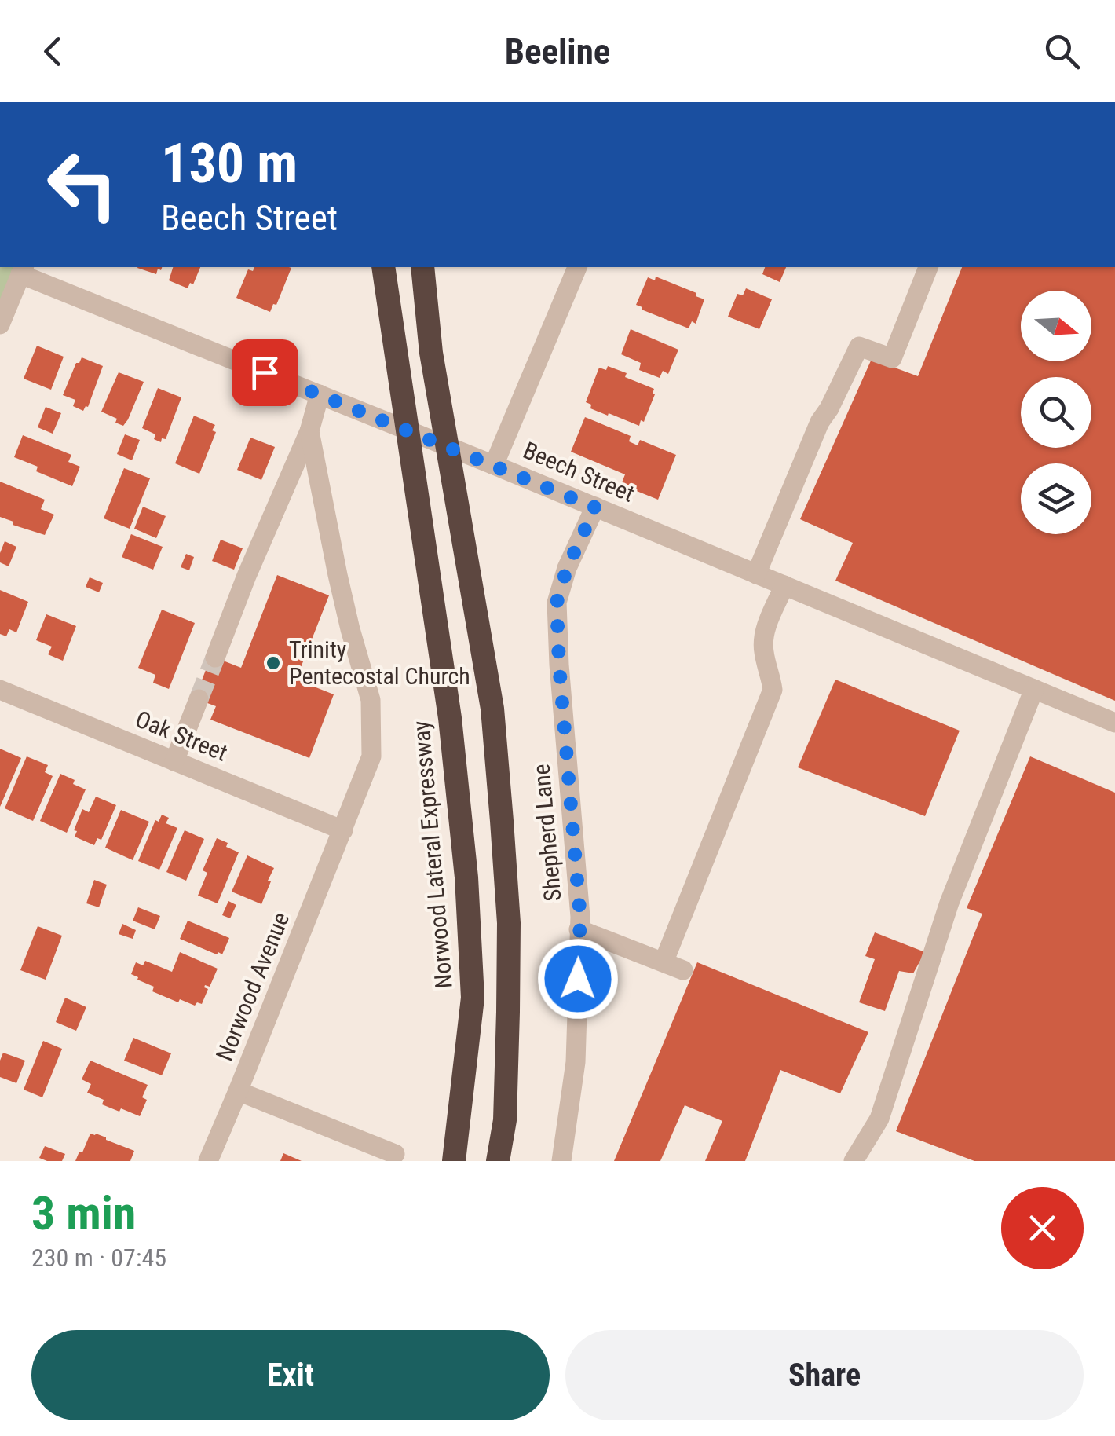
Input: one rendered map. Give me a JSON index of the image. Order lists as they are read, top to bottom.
{
  "streets": {
    "highway": ["Norwood Lateral Expressway"],
    "street": [
      "Beech Street",
      "Oak Street",
      "Shepherd Lane",
      "Norwood Avenue"
    ]
  },
  "crossings": [
    ["Beech Street", "Shepherd Lane"],
    ["Oak Street", "Norwood Avenue"]
  ],
  "places": ["Trinity Pentecostal Church"],
  "north": "right",
  "page": {
    "header": "Beeline",
    "turn": ["130 m", "Beech Street"],
    "heading": ["3 min", "230 m · 07:45"],
    "buttons": ["Exit", "Share"]
  }
}
